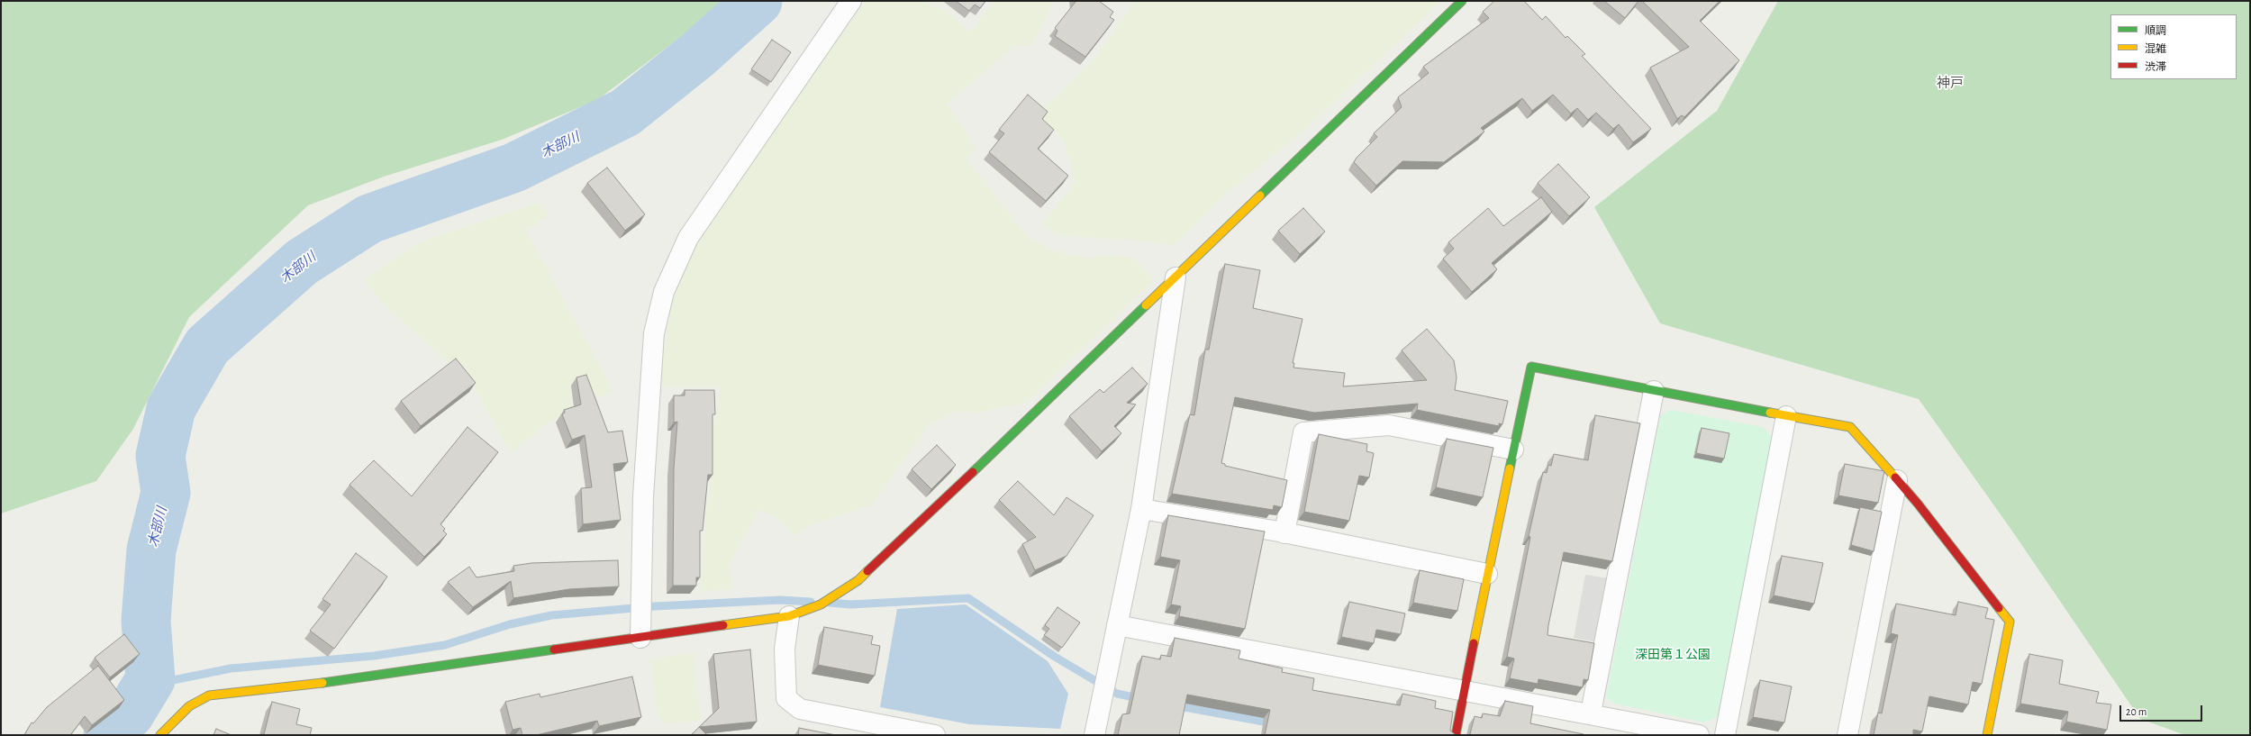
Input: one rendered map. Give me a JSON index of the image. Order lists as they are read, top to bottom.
{
  "districts": ["神戸"],
  "water": ["木部川"],
  "parks": ["深田第１公園"],
  "legend": ["順調", "混雑", "渋滞"],
  "scale_bar": "20 m"
}
